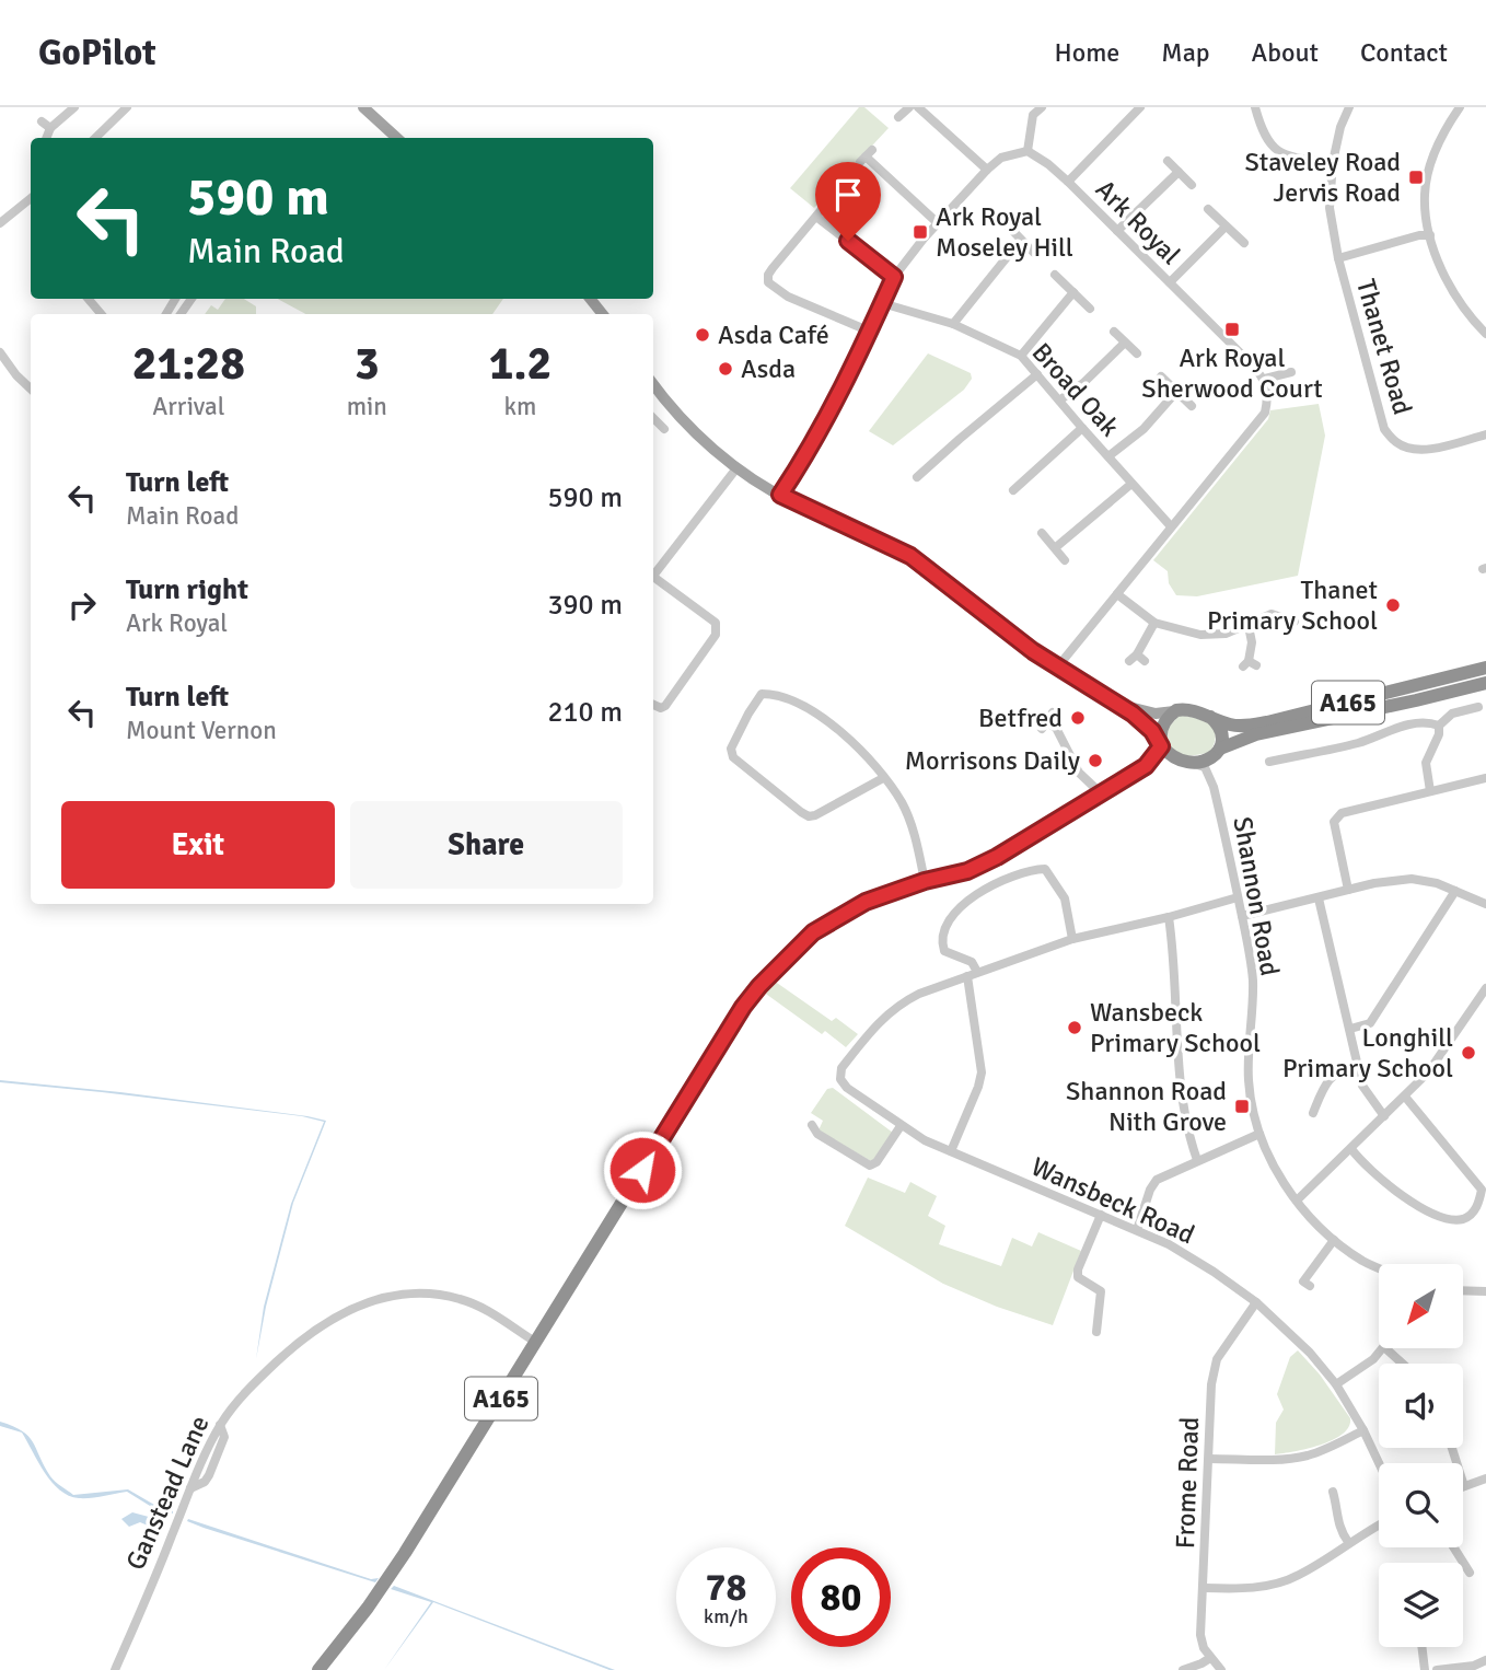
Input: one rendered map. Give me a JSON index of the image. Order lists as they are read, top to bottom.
{
  "streets": {
    "highway": ["A165"],
    "street": [
      "Ark Royal",
      "Thanet Road",
      "Broad Oak",
      "Shannon Road",
      "Wansbeck Road",
      "Frome Road",
      "Ganstead Lane"
    ]
  },
  "crossings": [
    ["A165", "Shannon Road"],
    ["A165", "Ganstead Lane"],
    ["Shannon Road", "Wansbeck Road"],
    ["Wansbeck Road", "Frome Road"]
  ],
  "places": {
    "transit": [
      "Staveley Road Jervis Road",
      "Ark Royal Moseley Hill",
      "Ark Royal Sherwood Court",
      "Shannon Road Nith Grove"
    ],
    "other": [
      "Asda Café",
      "Asda",
      "Thanet Primary School",
      "Betfred",
      "Morrisons Daily",
      "Wansbeck Primary School",
      "Longhill Primary School"
    ]
  },
  "north": "bottom left",
  "page": {
    "header": "GoPilot",
    "nav": [
      "Home",
      "Map",
      "About",
      "Contact"
    ],
    "turn": ["590 m", "Main Road"],
    "eta": [
      "21:28",
      "Arrival",
      "3",
      "min",
      "1.2",
      "km"
    ],
    "list": [
      {
        "name": "Turn left",
        "note": "Main Road",
        "value": "590 m"
      },
      {
        "name": "Turn right",
        "note": "Ark Royal",
        "value": "390 m"
      },
      {
        "name": "Turn left",
        "note": "Mount Vernon",
        "value": "210 m"
      }
    ],
    "buttons": ["Exit", "Share"],
    "speed": "78 km/h",
    "limit": "80"
  }
}
